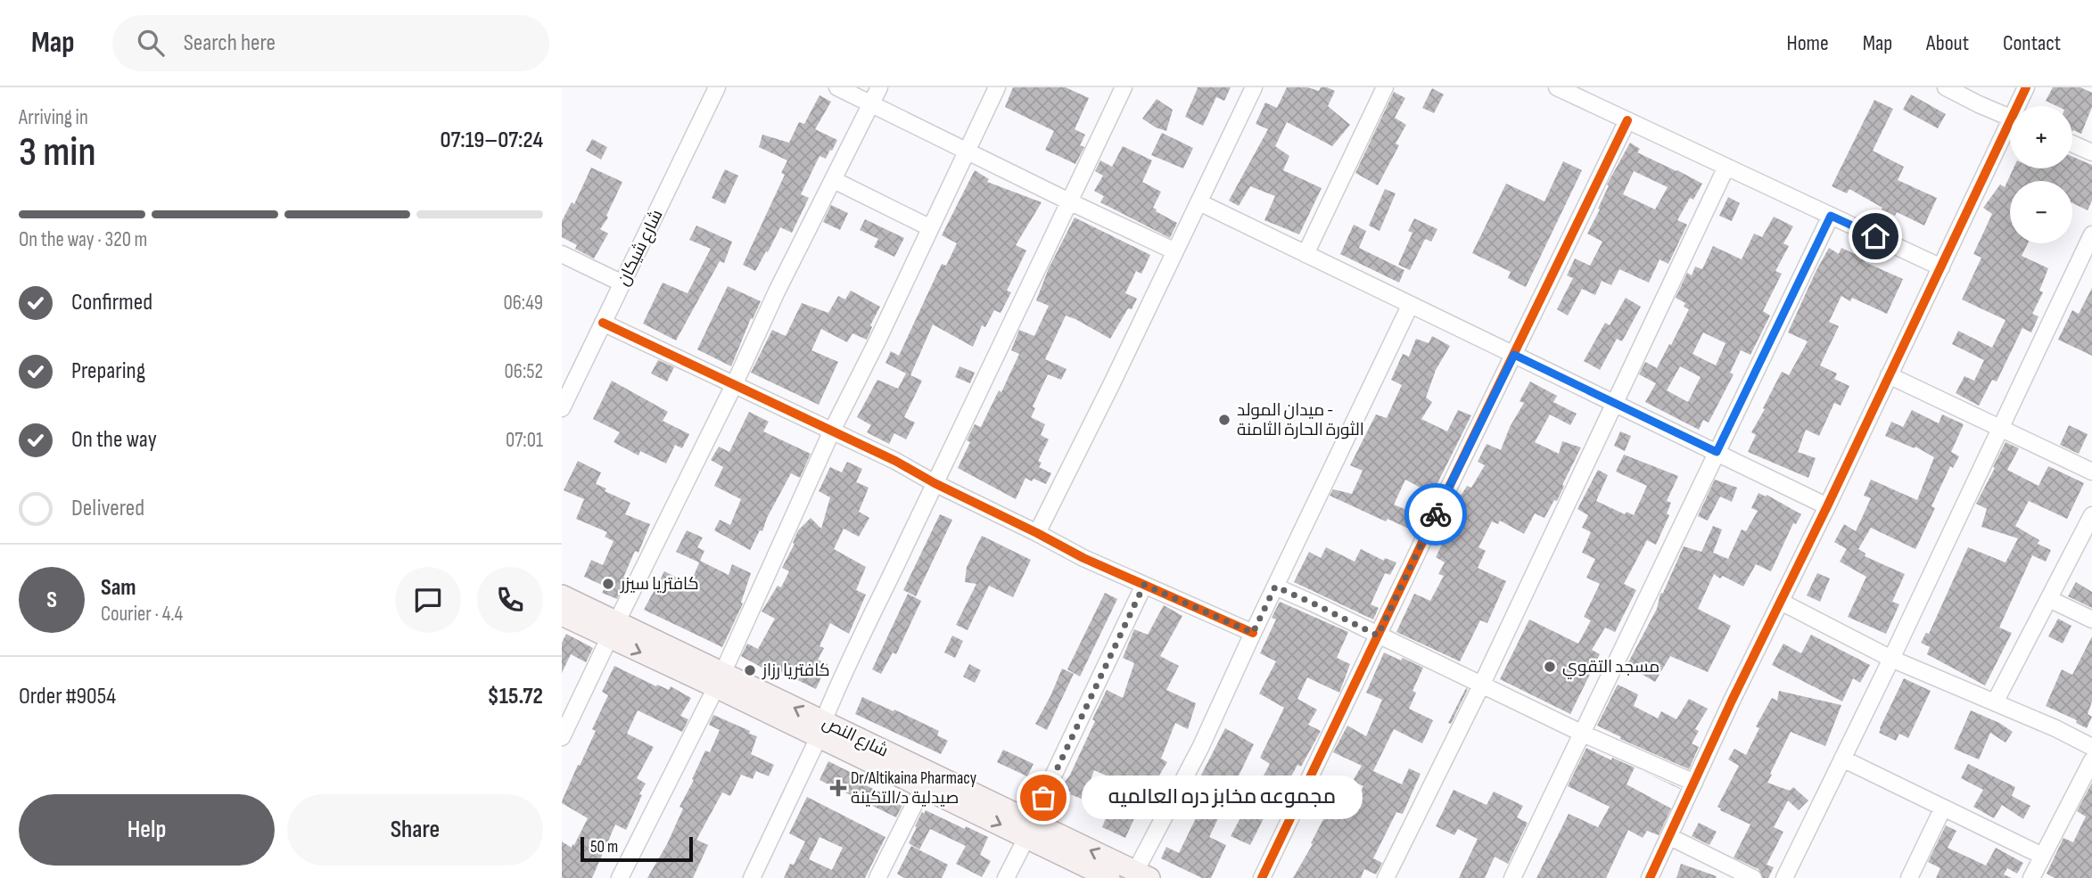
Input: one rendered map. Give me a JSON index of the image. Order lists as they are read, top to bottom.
{
  "streets": {
    "main road": ["شارع النص"],
    "street": ["شارع شيكان"]
  },
  "places": {
    "other": [
      "ميدان المولد - الثورة الحارة الثامنة",
      "كافتريا سيزر",
      "مسجد التقوي",
      "كافتريا رزاز",
      "مجموعه مخابز دره العالميه"
    ],
    "health": ["Dr/Altikaina Pharmacy صيدلية د/التكينة"]
  },
  "scale_bar": "50 m",
  "page": {
    "header": "Map",
    "search": "Search here",
    "nav": [
      "Home",
      "Map",
      "About",
      "Contact"
    ],
    "heading": ["3 min", "Arriving in", "07:19–07:24"],
    "panel": [
      "Sam",
      "Courier · 4.4",
      "Order #9054",
      "$15.72"
    ],
    "map_buttons": ["+", "−"],
    "bar": "On the way · 320 m",
    "list": [
      ["Confirmed", "06:49"],
      ["Preparing", "06:52"],
      ["On the way", "07:01"],
      "Delivered"
    ],
    "round": "S",
    "bubble": "مجموعه مخابز دره العالميه",
    "buttons": ["Help", "Share"],
    "scale": "50 m"
  }
}
